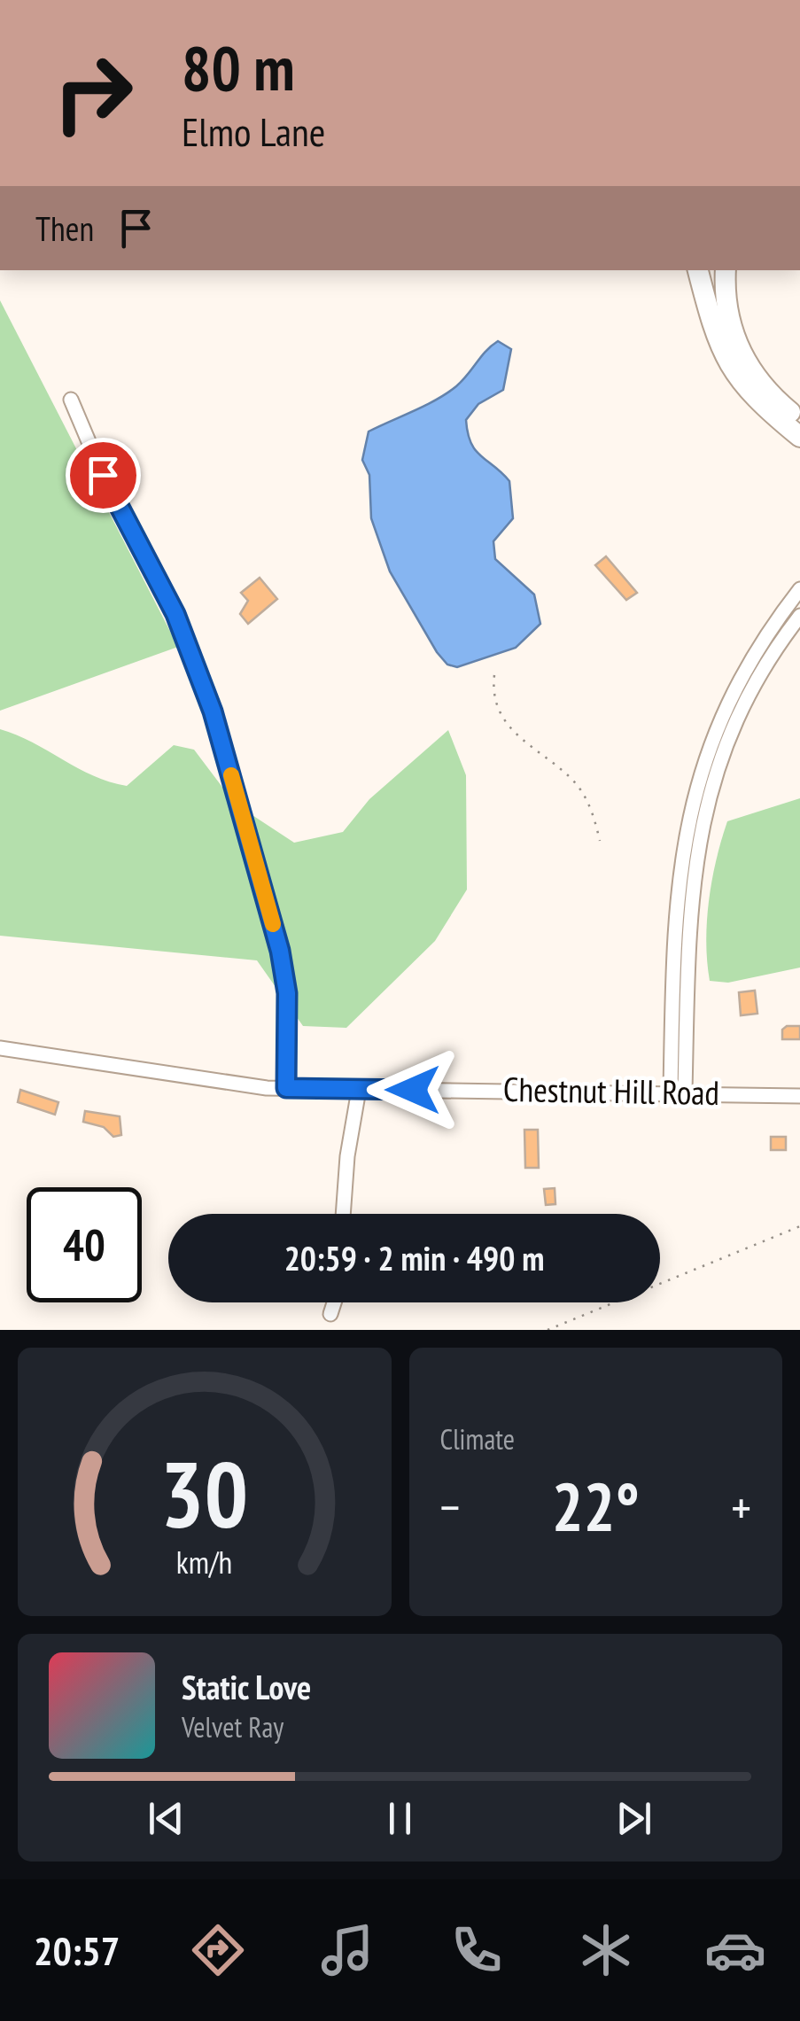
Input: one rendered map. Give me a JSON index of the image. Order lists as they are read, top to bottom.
{
  "streets": {
    "street": ["Chestnut Hill Road"]
  },
  "page": {
    "turn": ["80 m", "Elmo Lane"],
    "then": "Then",
    "limit": "40",
    "trip": "20:59 · 2 min · 490 m",
    "tile": "Climate",
    "heat": ["−", "22°", "+"],
    "song": ["Static Love", "Velvet Ray"],
    "tabs": "20:57",
    "gauge": ["30", "km/h"]
  }
}
